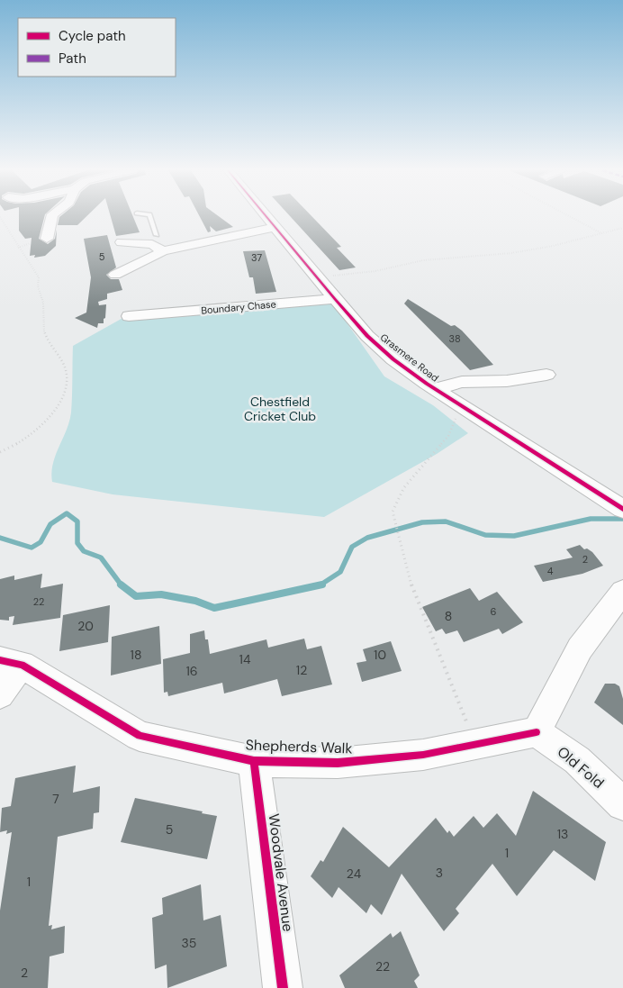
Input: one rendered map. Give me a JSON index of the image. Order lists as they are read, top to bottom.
{
  "streets": {
    "street": [
      "Boundary Chase",
      "Grasmere Road",
      "Shepherds Walk",
      "Old Fold",
      "Woodvale Avenue"
    ]
  },
  "crossings": [
    ["Boundary Chase", "Grasmere Road"],
    ["Shepherds Walk", "Old Fold"],
    ["Shepherds Walk", "Woodvale Avenue"]
  ],
  "parks": ["Chestfield Cricket Club"],
  "house_numbers": [
    "5",
    "37",
    "38",
    "2",
    "4",
    "22",
    "6",
    "8",
    "20",
    "18",
    "10",
    "14",
    "12",
    "16",
    "7",
    "5",
    "13",
    "1",
    "3",
    "24",
    "1",
    "35",
    "22",
    "2"
  ],
  "legend": ["Cycle path", "Path"]
}
